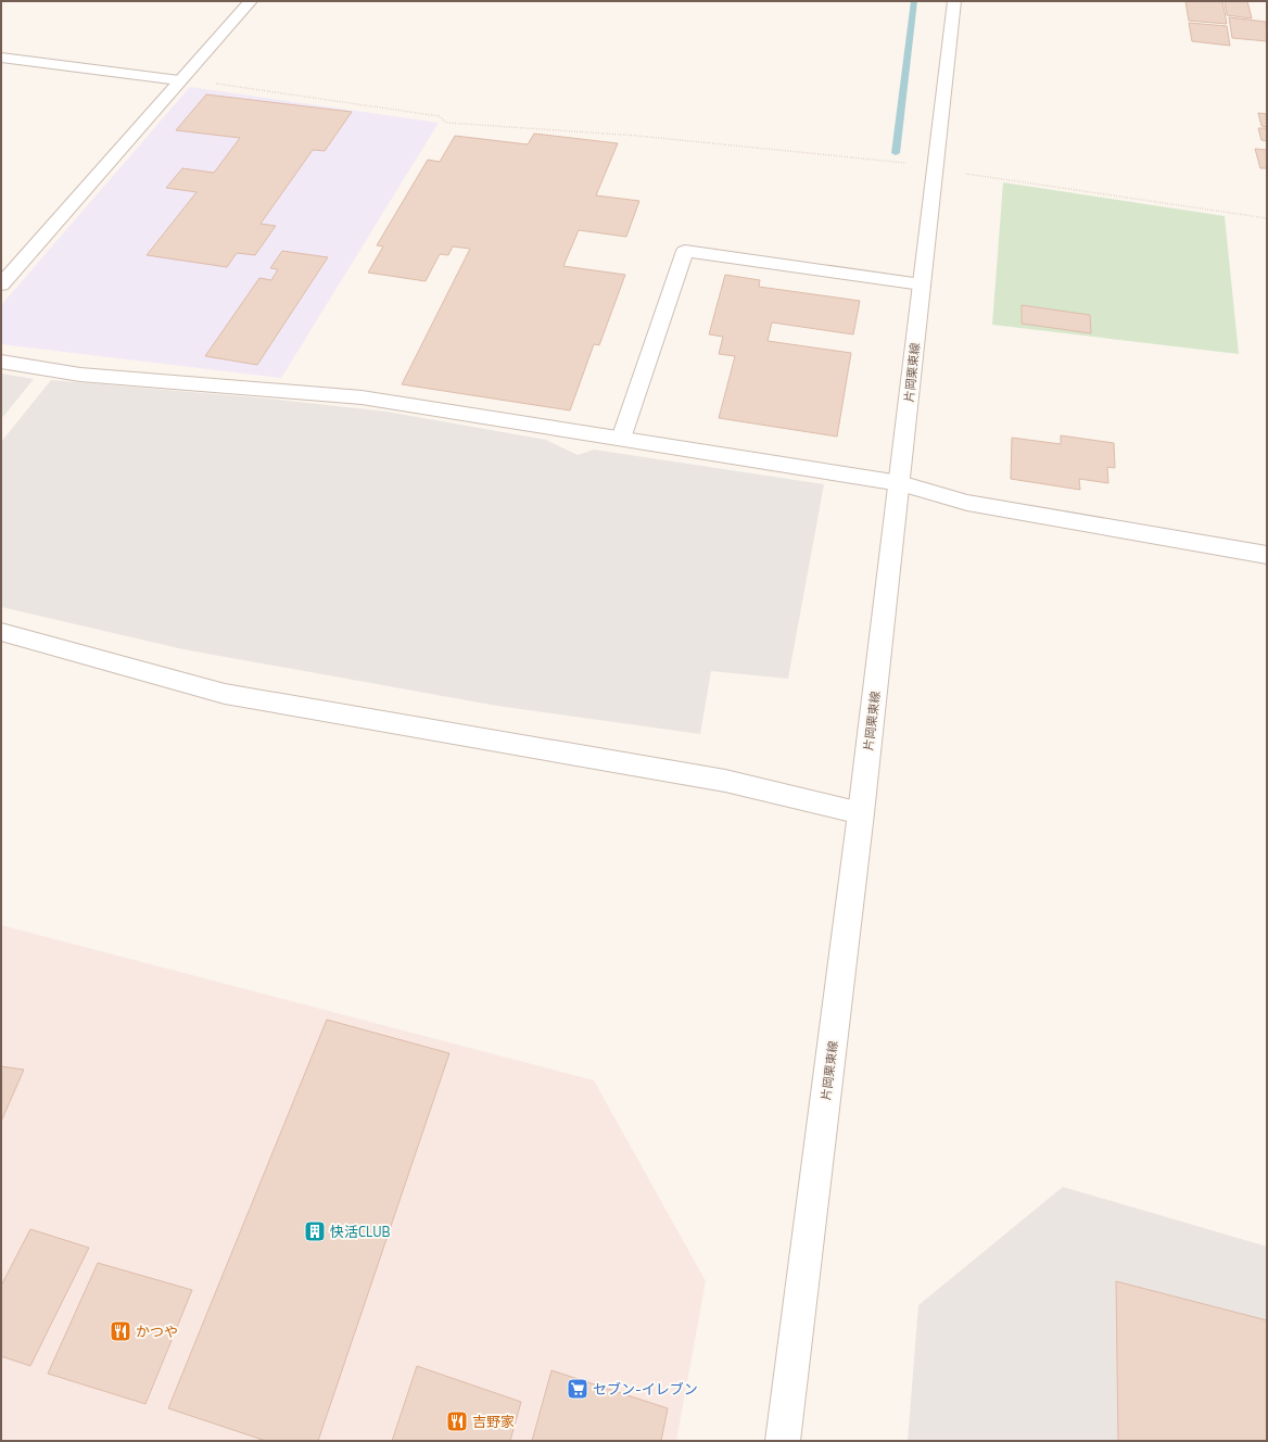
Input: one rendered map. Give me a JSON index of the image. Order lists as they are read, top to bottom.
{
  "streets": {
    "street": ["片岡栗東線"]
  },
  "places": {
    "building": ["快活CLUB"],
    "restaurant": ["かつや", "吉野家"],
    "supermarket": ["セブン-イレブン"]
  }
}
